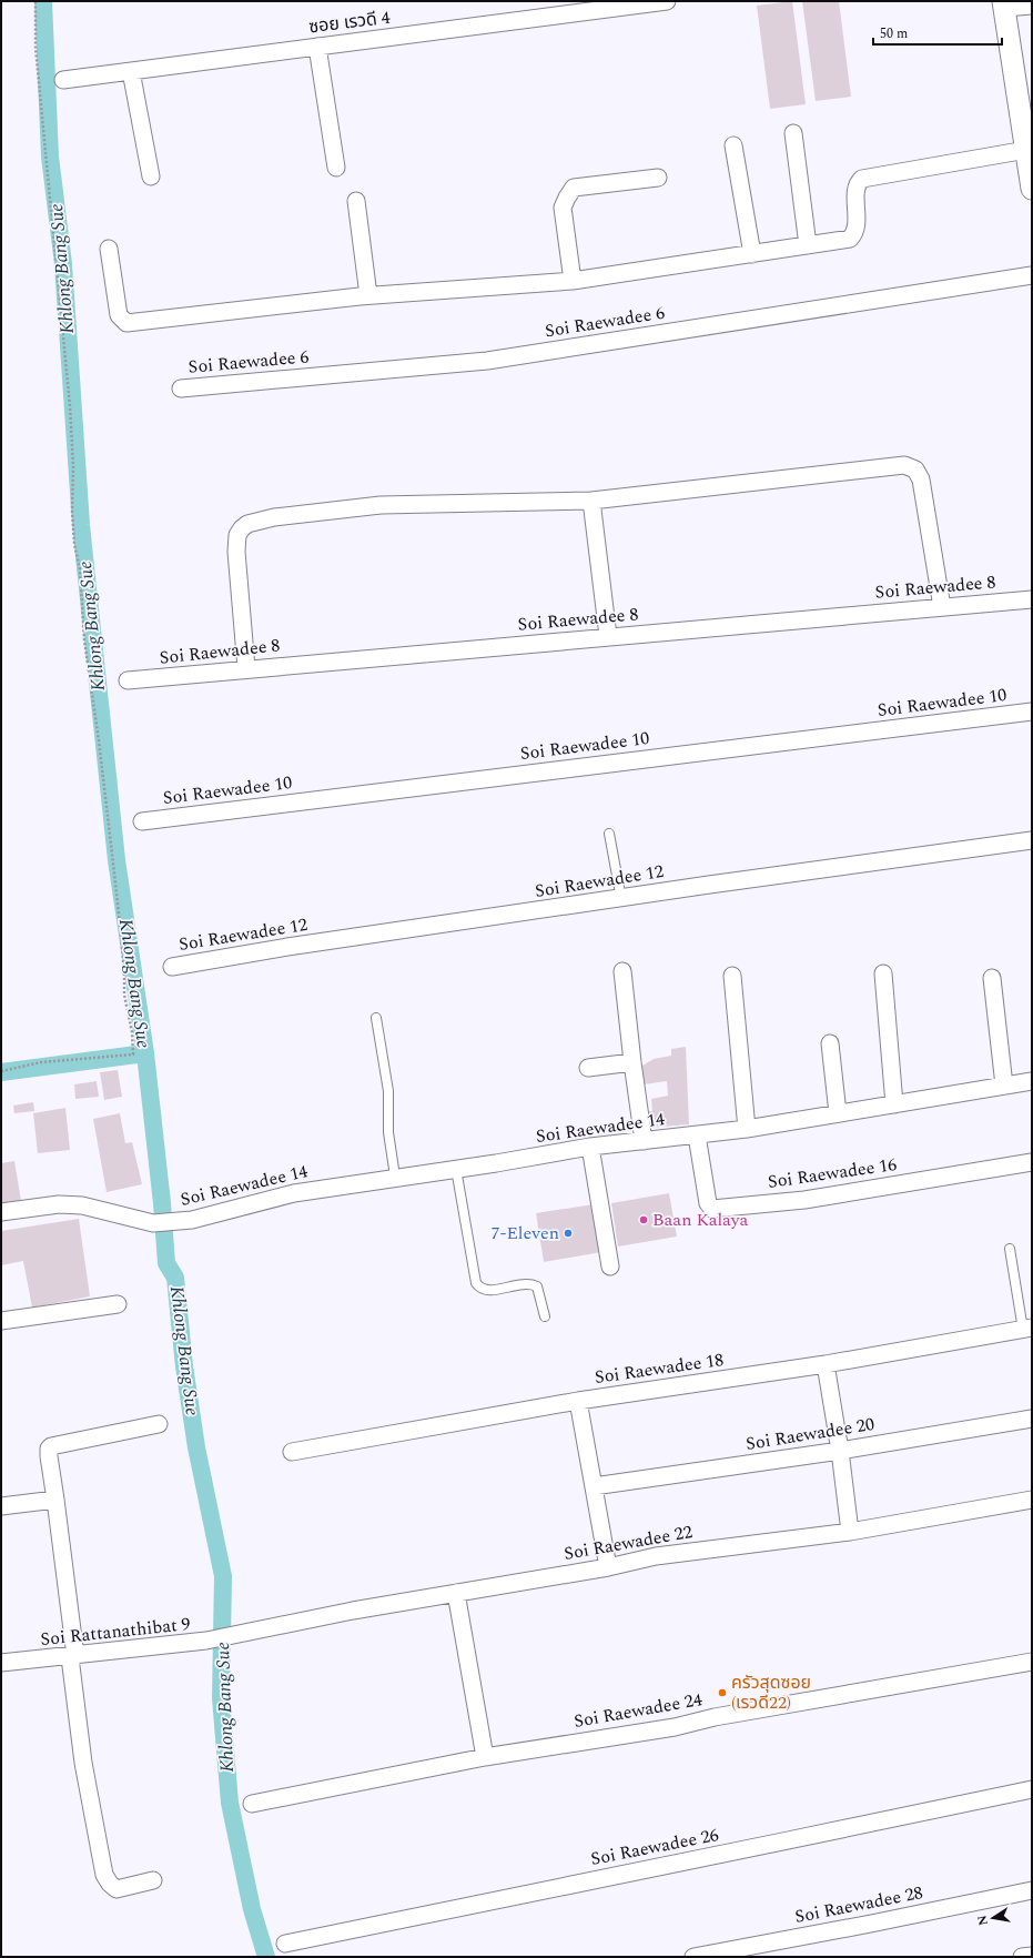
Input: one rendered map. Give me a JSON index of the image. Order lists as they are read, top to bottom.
{
  "streets": {
    "street": [
      "ซอย เรวดี 4",
      "Soi Raewadee 6",
      "Soi Raewadee 8",
      "Soi Raewadee 10",
      "Soi Raewadee 12",
      "Soi Raewadee 14",
      "Soi Raewadee 16",
      "Soi Raewadee 18",
      "Soi Raewadee 20",
      "Soi Raewadee 22",
      "Soi Rattanathibat 9",
      "Soi Raewadee 24",
      "Soi Raewadee 26",
      "Soi Raewadee 28"
    ]
  },
  "crossings": [
    ["Soi Raewadee 14", "Soi Raewadee 16"],
    ["Soi Raewadee 22", "Soi Rattanathibat 9"]
  ],
  "water": ["Khlong Bang Sue"],
  "places": ["Baan Kalaya", "7-Eleven", "ครัวสุดซอย (เรวดี22)"],
  "scale_bar": "50 m",
  "north": "left"
}
